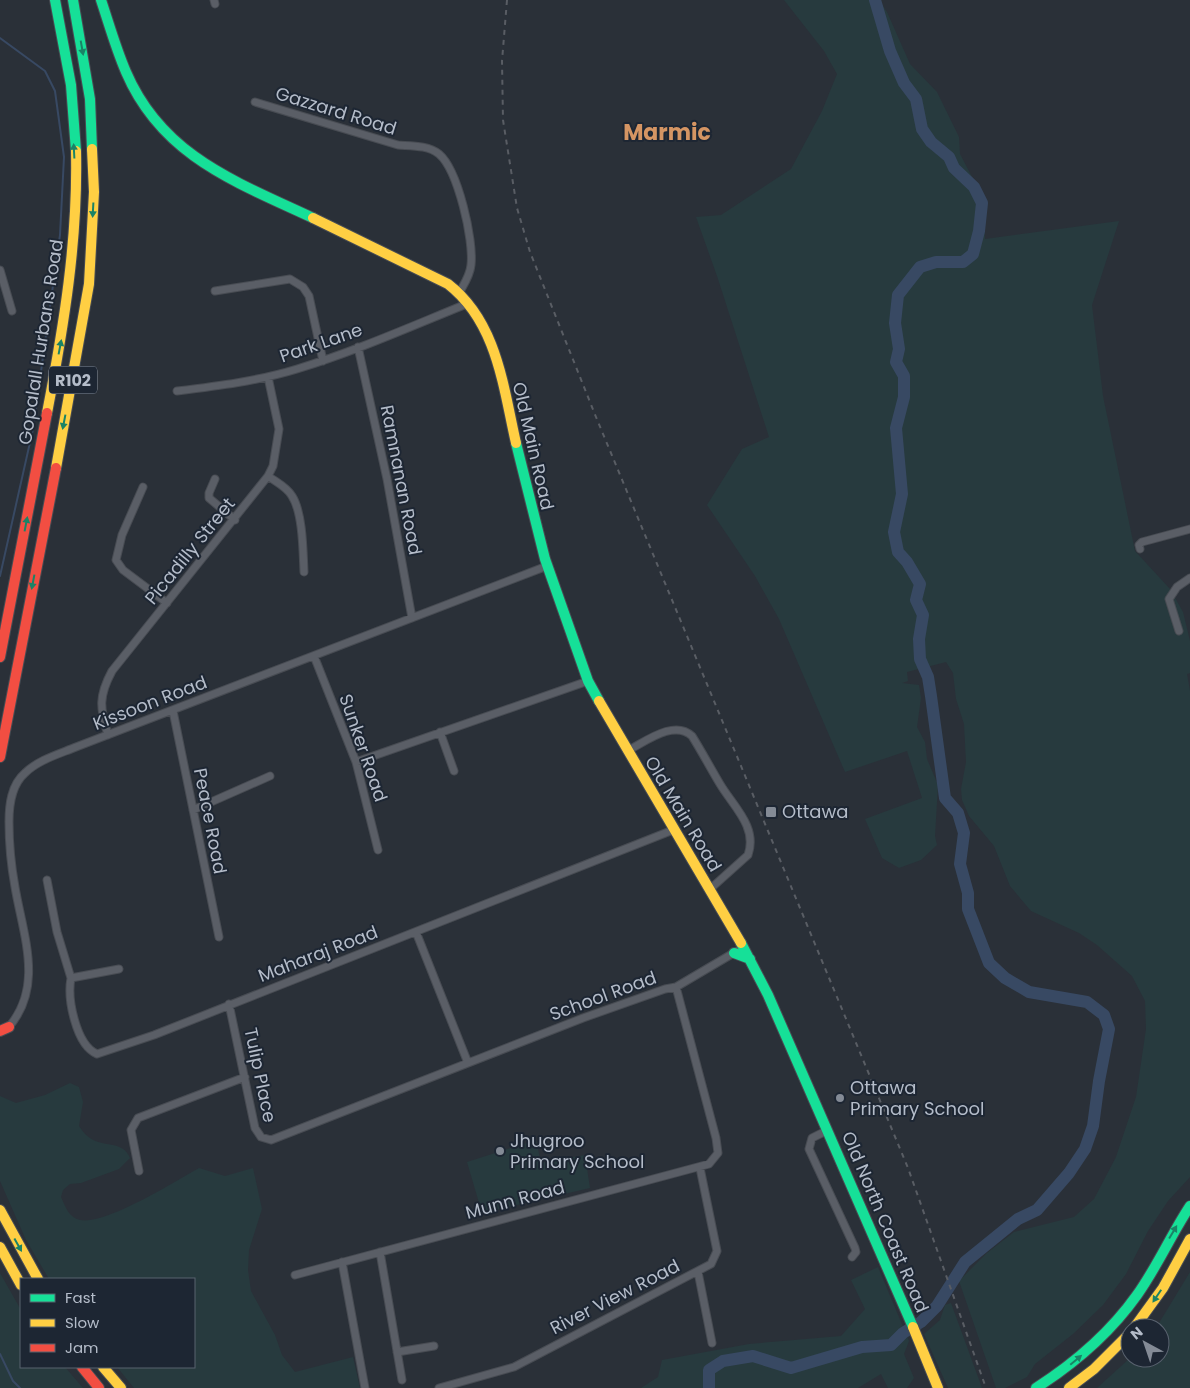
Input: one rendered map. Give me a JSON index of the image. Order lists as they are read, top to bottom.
{
  "streets": {
    "street": [
      "Gazzard Road",
      "Gopalall Hurbans Road",
      "Park Lane",
      "R102",
      "Old Main Road",
      "Ramnanan Road",
      "Picadilly Street",
      "Kissoon Road",
      "Sunker Road",
      "Peace Road",
      "Maharaj Road",
      "School Road",
      "Tulip Place",
      "Munn Road",
      "Old North Coast Road",
      "River View Road"
    ]
  },
  "crossings": [
    ["Gazzard Road", "Old Main Road"],
    ["Park Lane", "Old Main Road"],
    ["Park Lane", "Ramnanan Road"],
    ["Park Lane", "Picadilly Street"],
    ["Old Main Road", "Kissoon Road"],
    ["Old Main Road", "Maharaj Road"],
    ["Old Main Road", "School Road"],
    ["Old Main Road", "Old North Coast Road"],
    ["Ramnanan Road", "Kissoon Road"],
    ["Picadilly Street", "Kissoon Road"],
    ["Kissoon Road", "Sunker Road"],
    ["Kissoon Road", "Peace Road"],
    ["Maharaj Road", "Tulip Place"],
    ["School Road", "Tulip Place"],
    ["School Road", "Munn Road"],
    ["Munn Road", "River View Road"]
  ],
  "districts": ["Marmic"],
  "places": {
    "transit": ["Ottawa"],
    "other": ["Ottawa Primary School", "Jhugroo Primary School"]
  },
  "legend": ["Fast", "Slow", "Jam"],
  "north": "top left"
}
